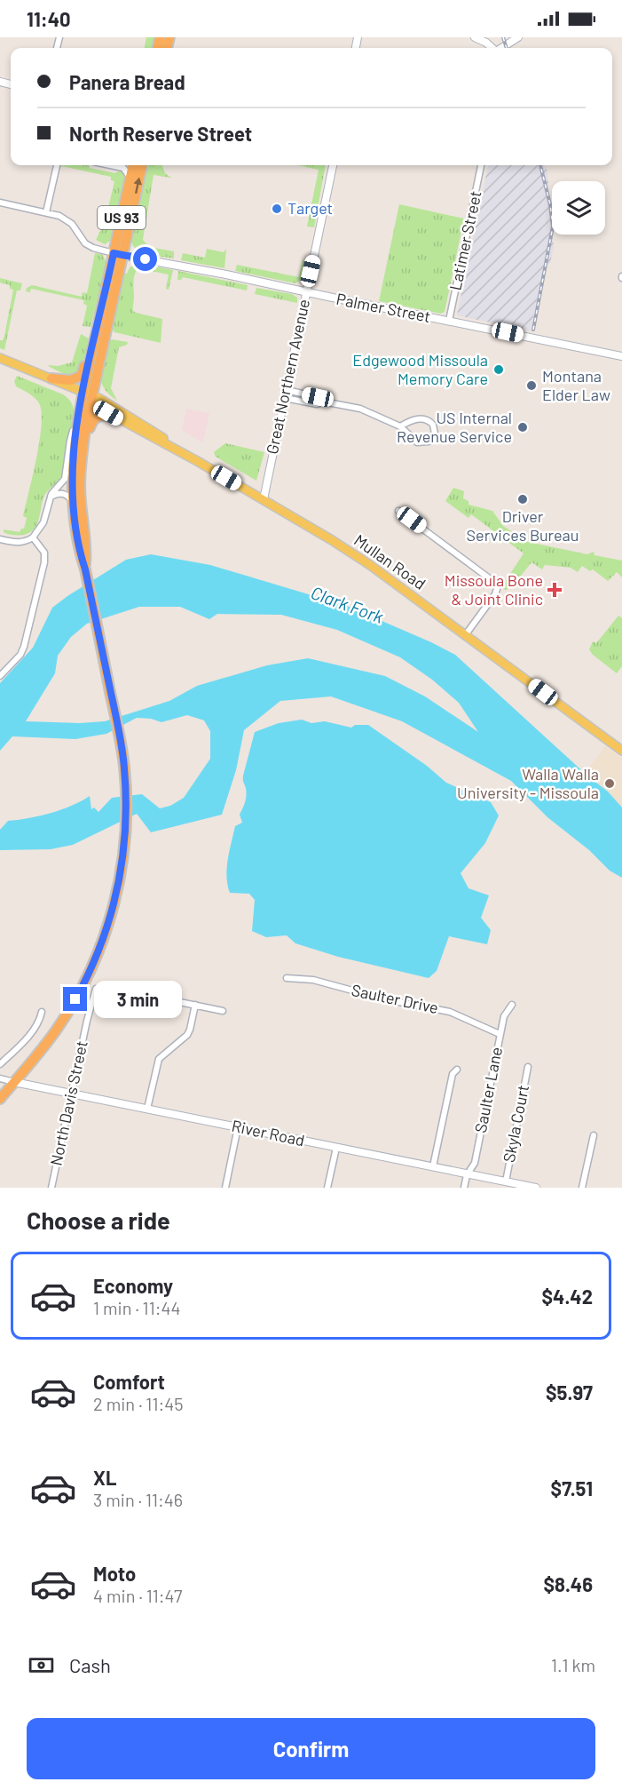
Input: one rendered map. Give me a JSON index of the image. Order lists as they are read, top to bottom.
{
  "streets": {
    "highway": ["US 93"],
    "main road": ["Mullan Road"],
    "street": [
      "Latimer Street",
      "Palmer Street",
      "Great Northern Avenue",
      "Saulter Drive",
      "Saulter Lane",
      "North Davis Street",
      "Skyla Court",
      "River Road"
    ]
  },
  "crossings": [
    ["US 93", "Palmer Street"],
    ["US 93", "Mullan Road"],
    ["Latimer Street", "Palmer Street"],
    ["Palmer Street", "Great Northern Avenue"],
    ["Great Northern Avenue", "Mullan Road"],
    ["Saulter Drive", "Saulter Lane"],
    ["Saulter Lane", "River Road"],
    ["North Davis Street", "River Road"],
    ["Skyla Court", "River Road"]
  ],
  "water": ["Clark Fork"],
  "places": {
    "other": [
      "Target",
      "Edgewood Missoula Memory Care",
      "Montana Elder Law",
      "US Internal Revenue Service",
      "Driver Services Bureau",
      "Walla Walla University - Missoula"
    ],
    "health": ["Missoula Bone & Joint Clinic"]
  },
  "page": {
    "status": "11:40",
    "banner": ["Panera Bread", "North Reserve Street"],
    "bubble": "3 min",
    "heading": "Choose a ride",
    "list": [
      {
        "name": "Economy",
        "note": "1 min · 11:44",
        "value": "$4.42"
      },
      {
        "name": "Comfort",
        "note": "2 min · 11:45",
        "value": "$5.97"
      },
      {
        "name": "XL",
        "note": "3 min · 11:46",
        "value": "$7.51"
      },
      {
        "name": "Moto",
        "note": "4 min · 11:47",
        "value": "$8.46"
      }
    ],
    "pay": ["Cash", "1.1 km"],
    "buttons": "Confirm"
  }
}
